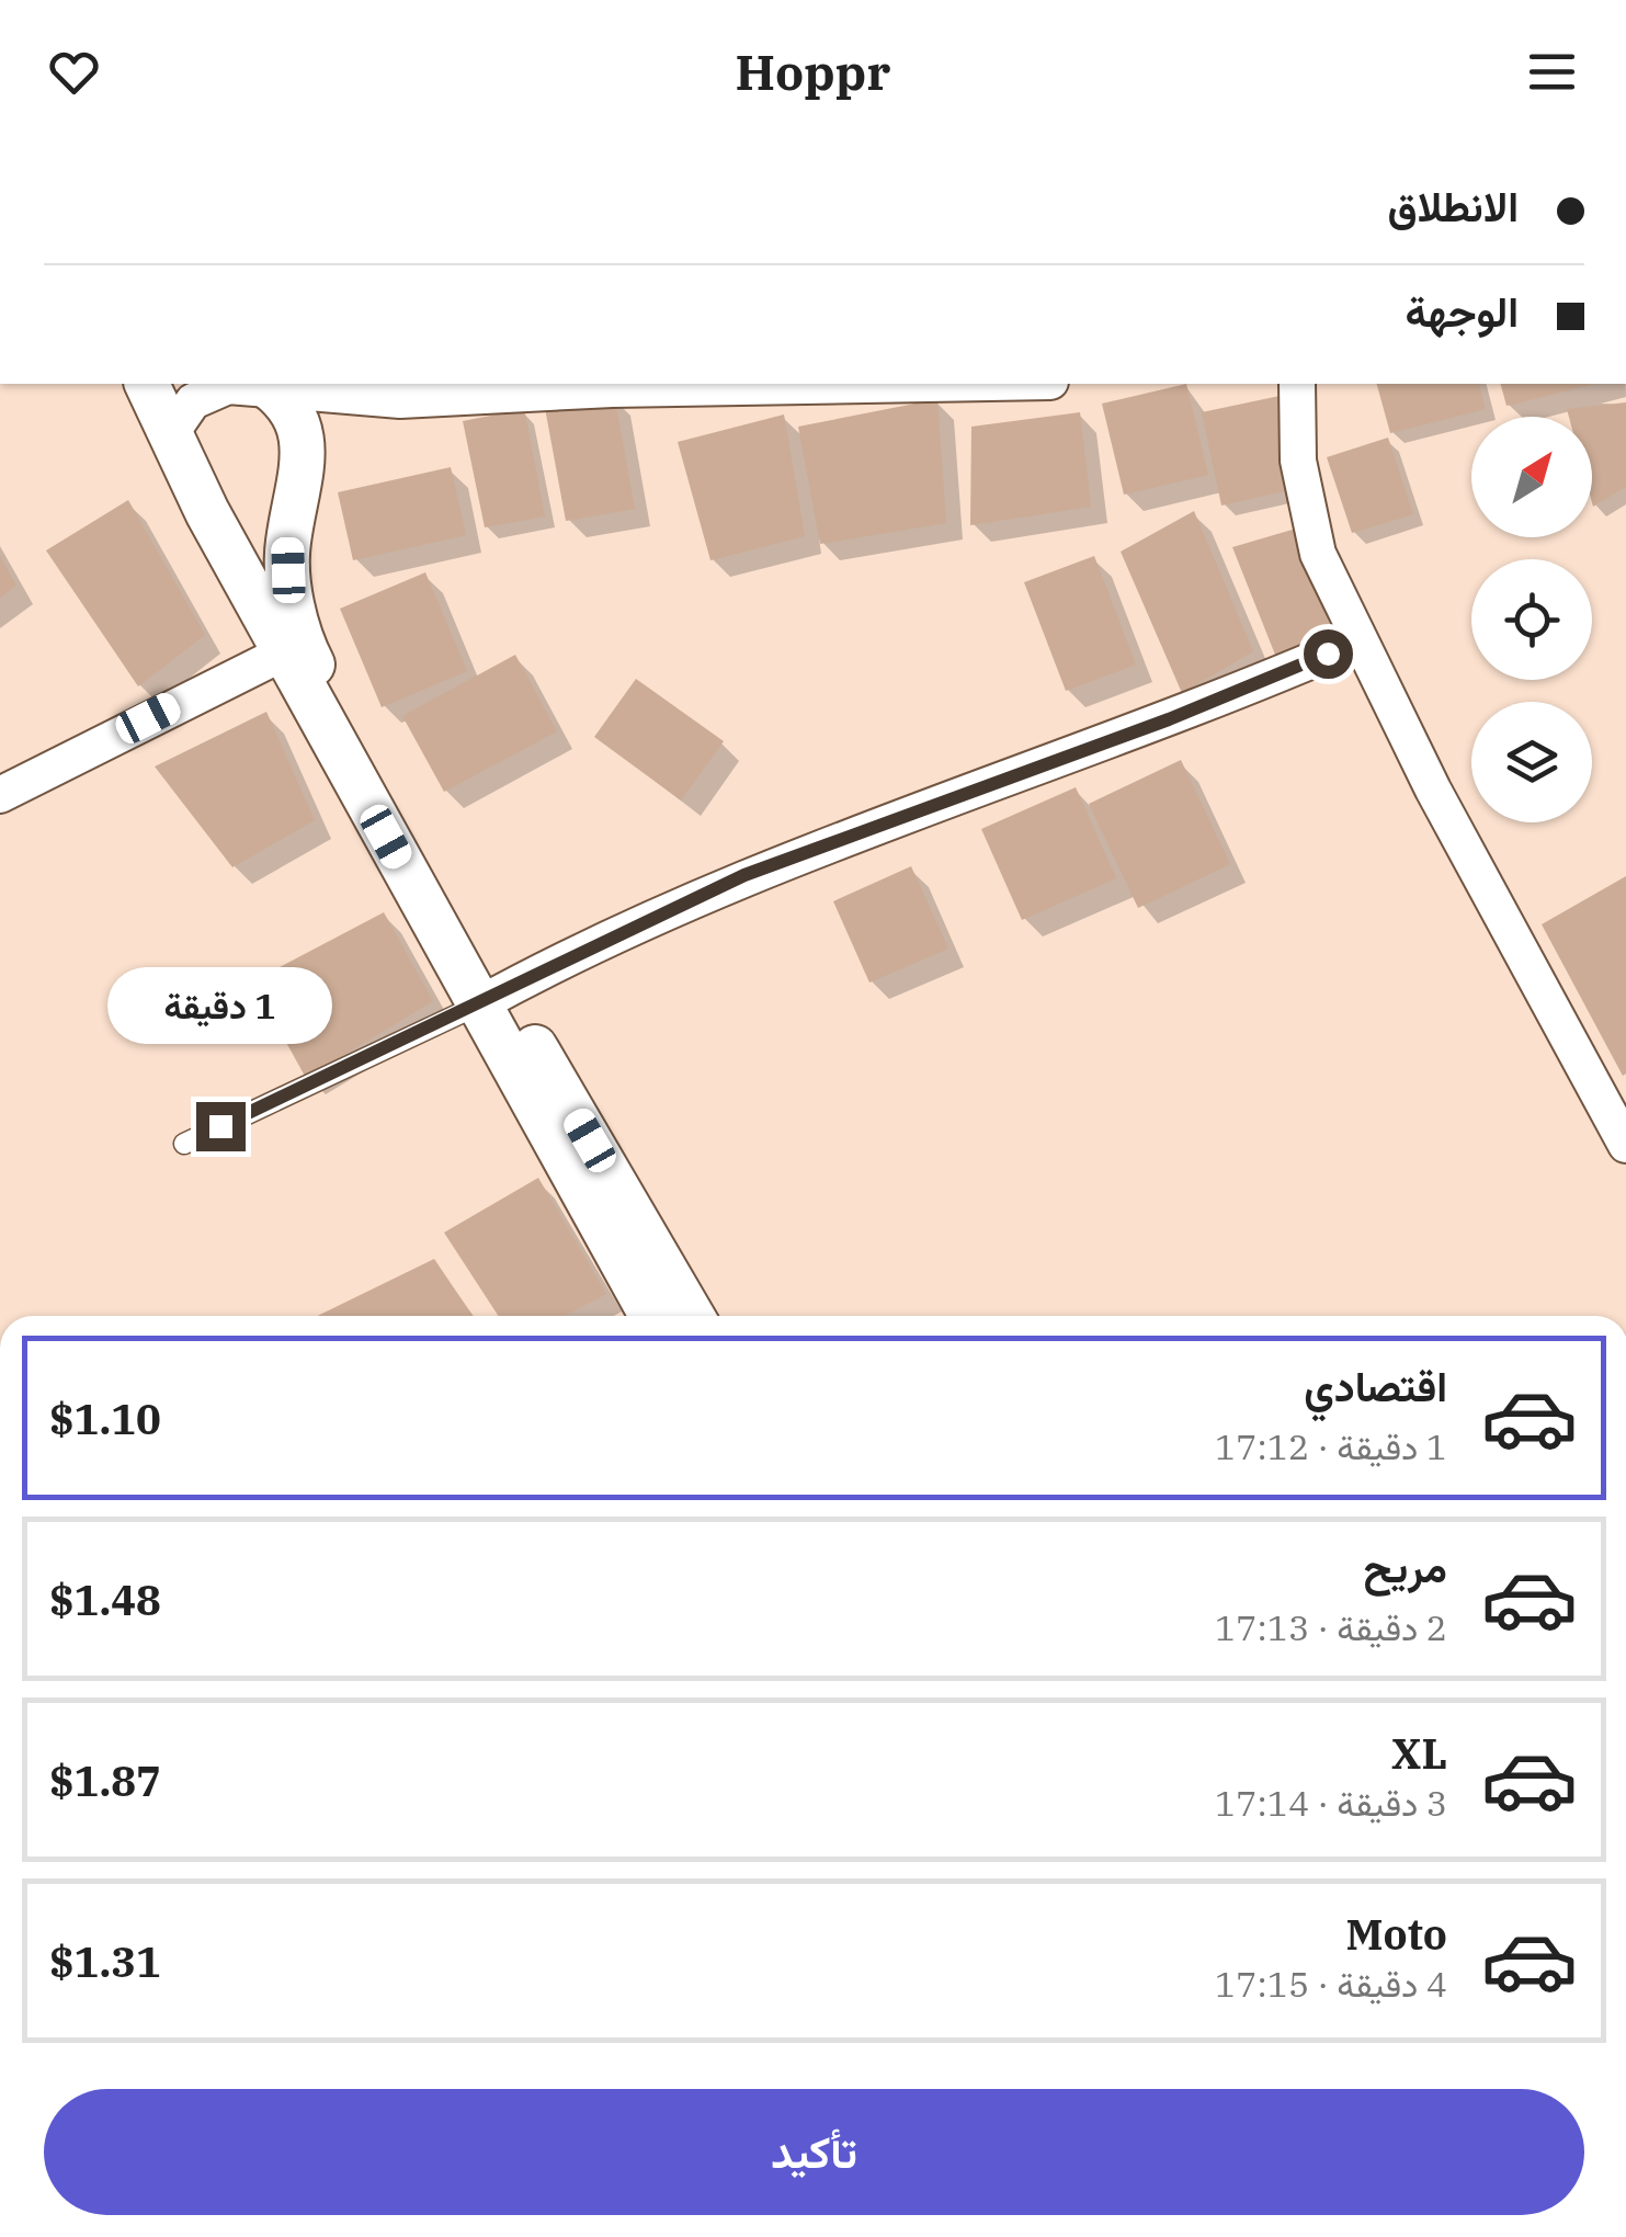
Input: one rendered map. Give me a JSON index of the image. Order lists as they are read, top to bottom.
{
  "north": "top right",
  "page": {
    "header": "Hoppr",
    "banner": ["الانطلاق", "الوجهة"],
    "bubble": "1 دقيقة",
    "list": [
      {
        "name": "اقتصادي",
        "note": "1 دقيقة · 17:12",
        "value": "$1.10"
      },
      {
        "name": "مريح",
        "note": "2 دقيقة · 17:13",
        "value": "$1.48"
      },
      {
        "name": "XL",
        "note": "3 دقيقة · 17:14",
        "value": "$1.87"
      },
      {
        "name": "Moto",
        "note": "4 دقيقة · 17:15",
        "value": "$1.31"
      }
    ],
    "buttons": "تأكيد"
  }
}
